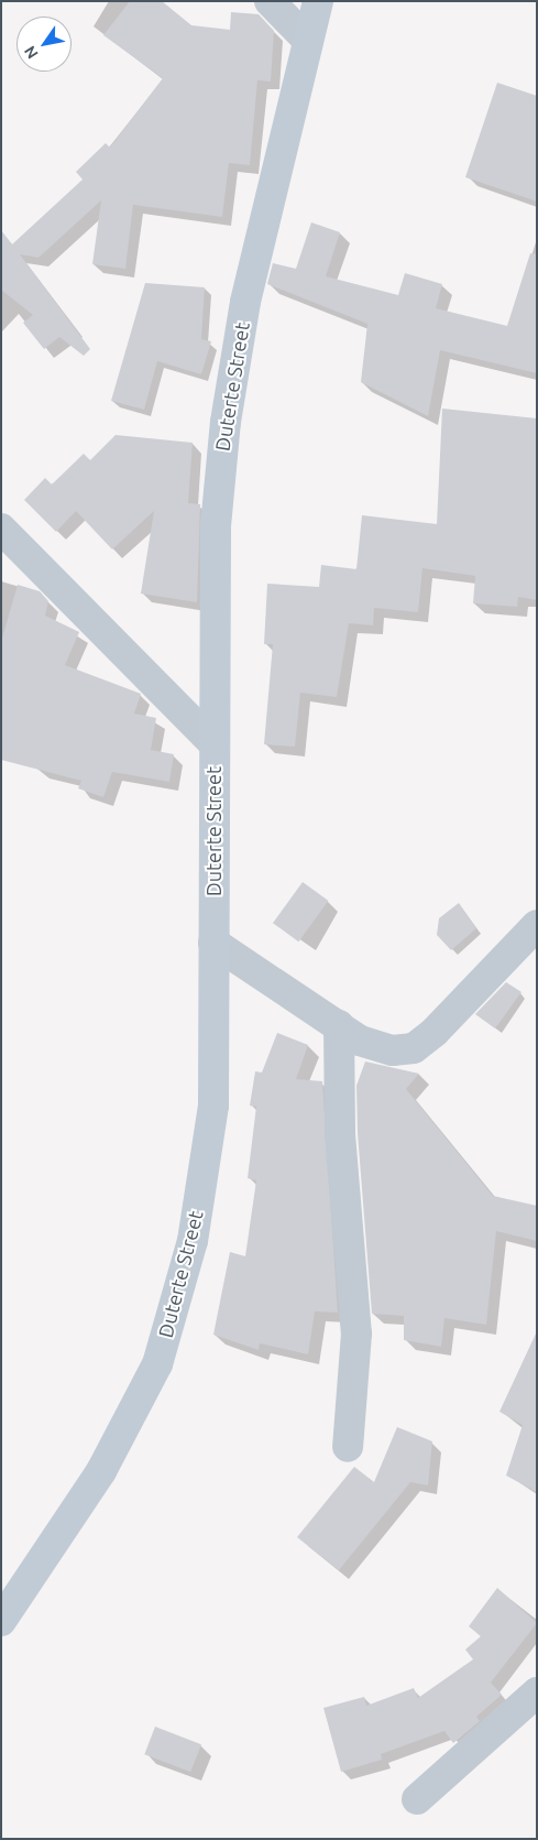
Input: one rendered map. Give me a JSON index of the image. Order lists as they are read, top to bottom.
{
  "streets": {
    "main road": ["Duterte Street"]
  },
  "north": "bottom left"
}
